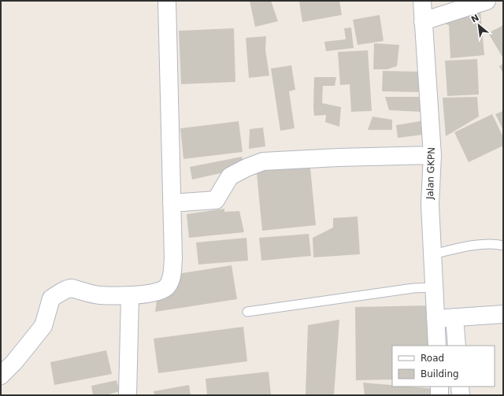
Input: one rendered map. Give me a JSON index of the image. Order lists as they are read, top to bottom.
{
  "streets": {
    "street": ["Jalan GKPN"]
  },
  "legend": ["Road", "Building"],
  "north": "top left"
}
